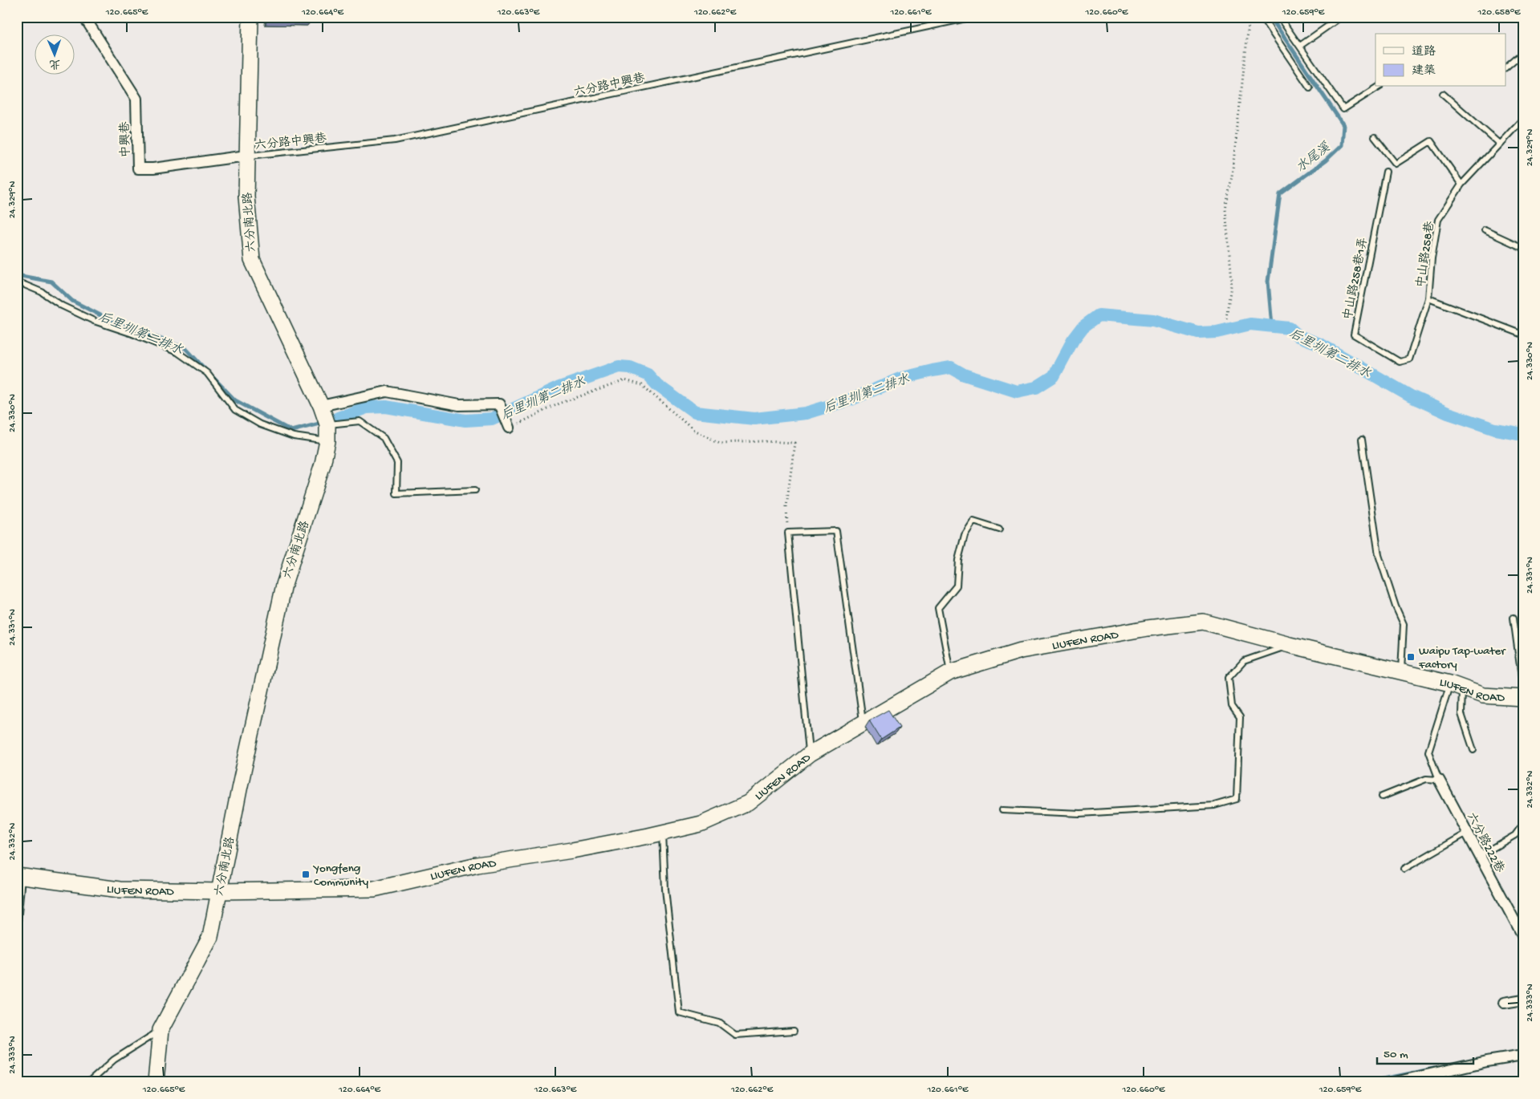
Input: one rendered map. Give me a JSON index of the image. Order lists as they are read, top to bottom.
{
  "streets": {
    "street": [
      "中興巷",
      "六分南北路",
      "LIUFEN ROAD",
      "六分路222巷"
    ],
    "lane": ["六分路中興巷", "中山路258巷", "中山路258巷1弄"]
  },
  "crossings": [
    ["六分路中興巷", "中興巷"],
    ["六分路中興巷", "六分南北路"],
    ["中興巷", "六分南北路"],
    ["六分南北路", "LIUFEN ROAD"],
    ["中山路258巷", "中山路258巷1弄"]
  ],
  "water": ["水尾溪", "后里圳第二排水"],
  "places": {
    "transit": ["Waipu Tap-water Factory", "Yongfeng Community"]
  },
  "legend": ["道路", "建築"],
  "scale_bar": "50 m",
  "north": "bottom",
  "coordinates": [
    "120.665°E",
    "120.664°E",
    "120.663°E",
    "120.662°E",
    "120.661°E",
    "120.660°E",
    "120.659°E",
    "120.658°E",
    "24.329°N",
    "24.330°N",
    "24.331°N",
    "24.332°N",
    "24.333°N"
  ]
}
